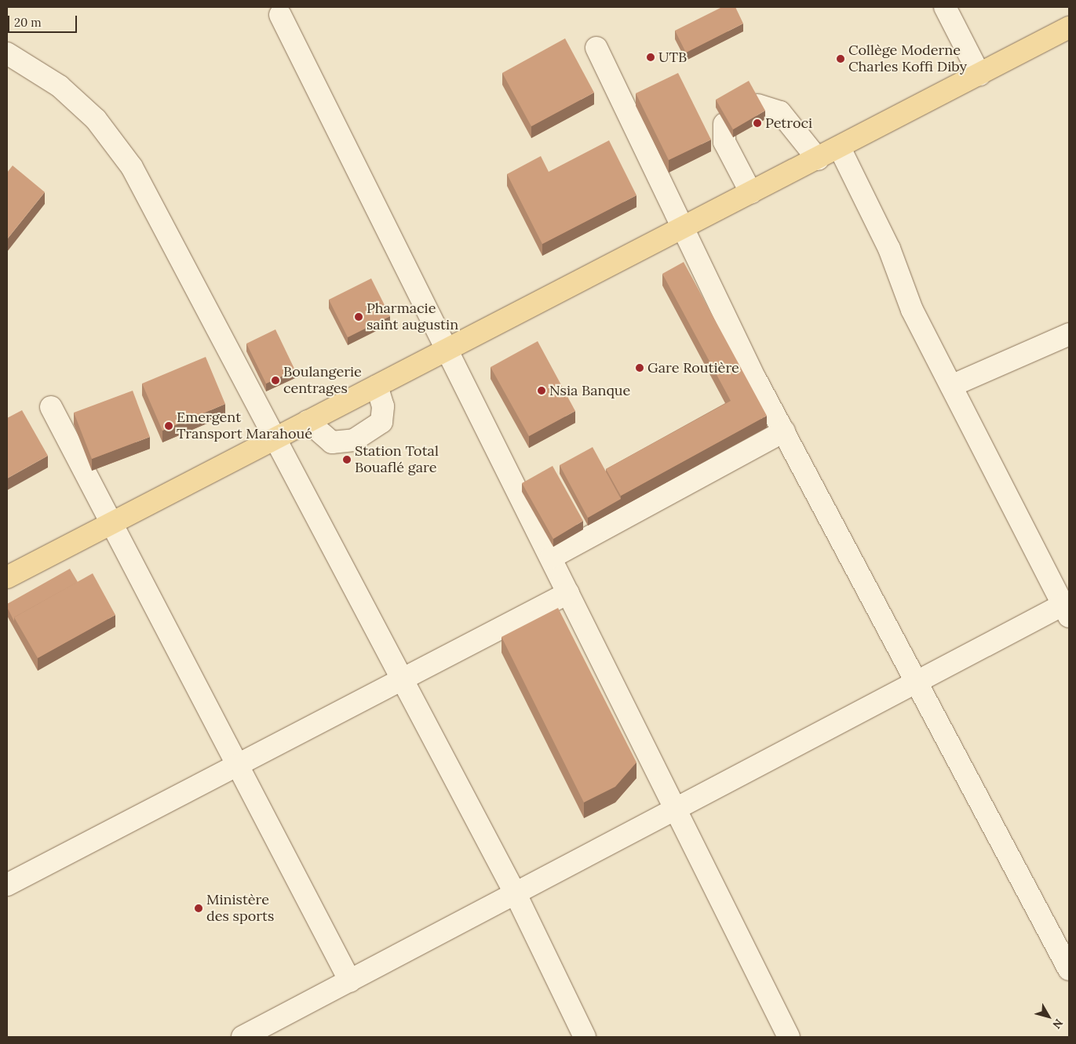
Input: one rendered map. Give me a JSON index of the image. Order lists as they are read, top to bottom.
{
  "places": [
    "UTB",
    "Collège Moderne Charles Koffi Diby",
    "Petroci",
    "Pharmacie saint augustin",
    "Gare Routière",
    "Boulangerie centrages",
    "Nsia Banque",
    "Emergent Transport Marahoué",
    "Station Total Bouaflé gare",
    "Ministère des sports"
  ],
  "scale_bar": "20 m",
  "north": "bottom right"
}
